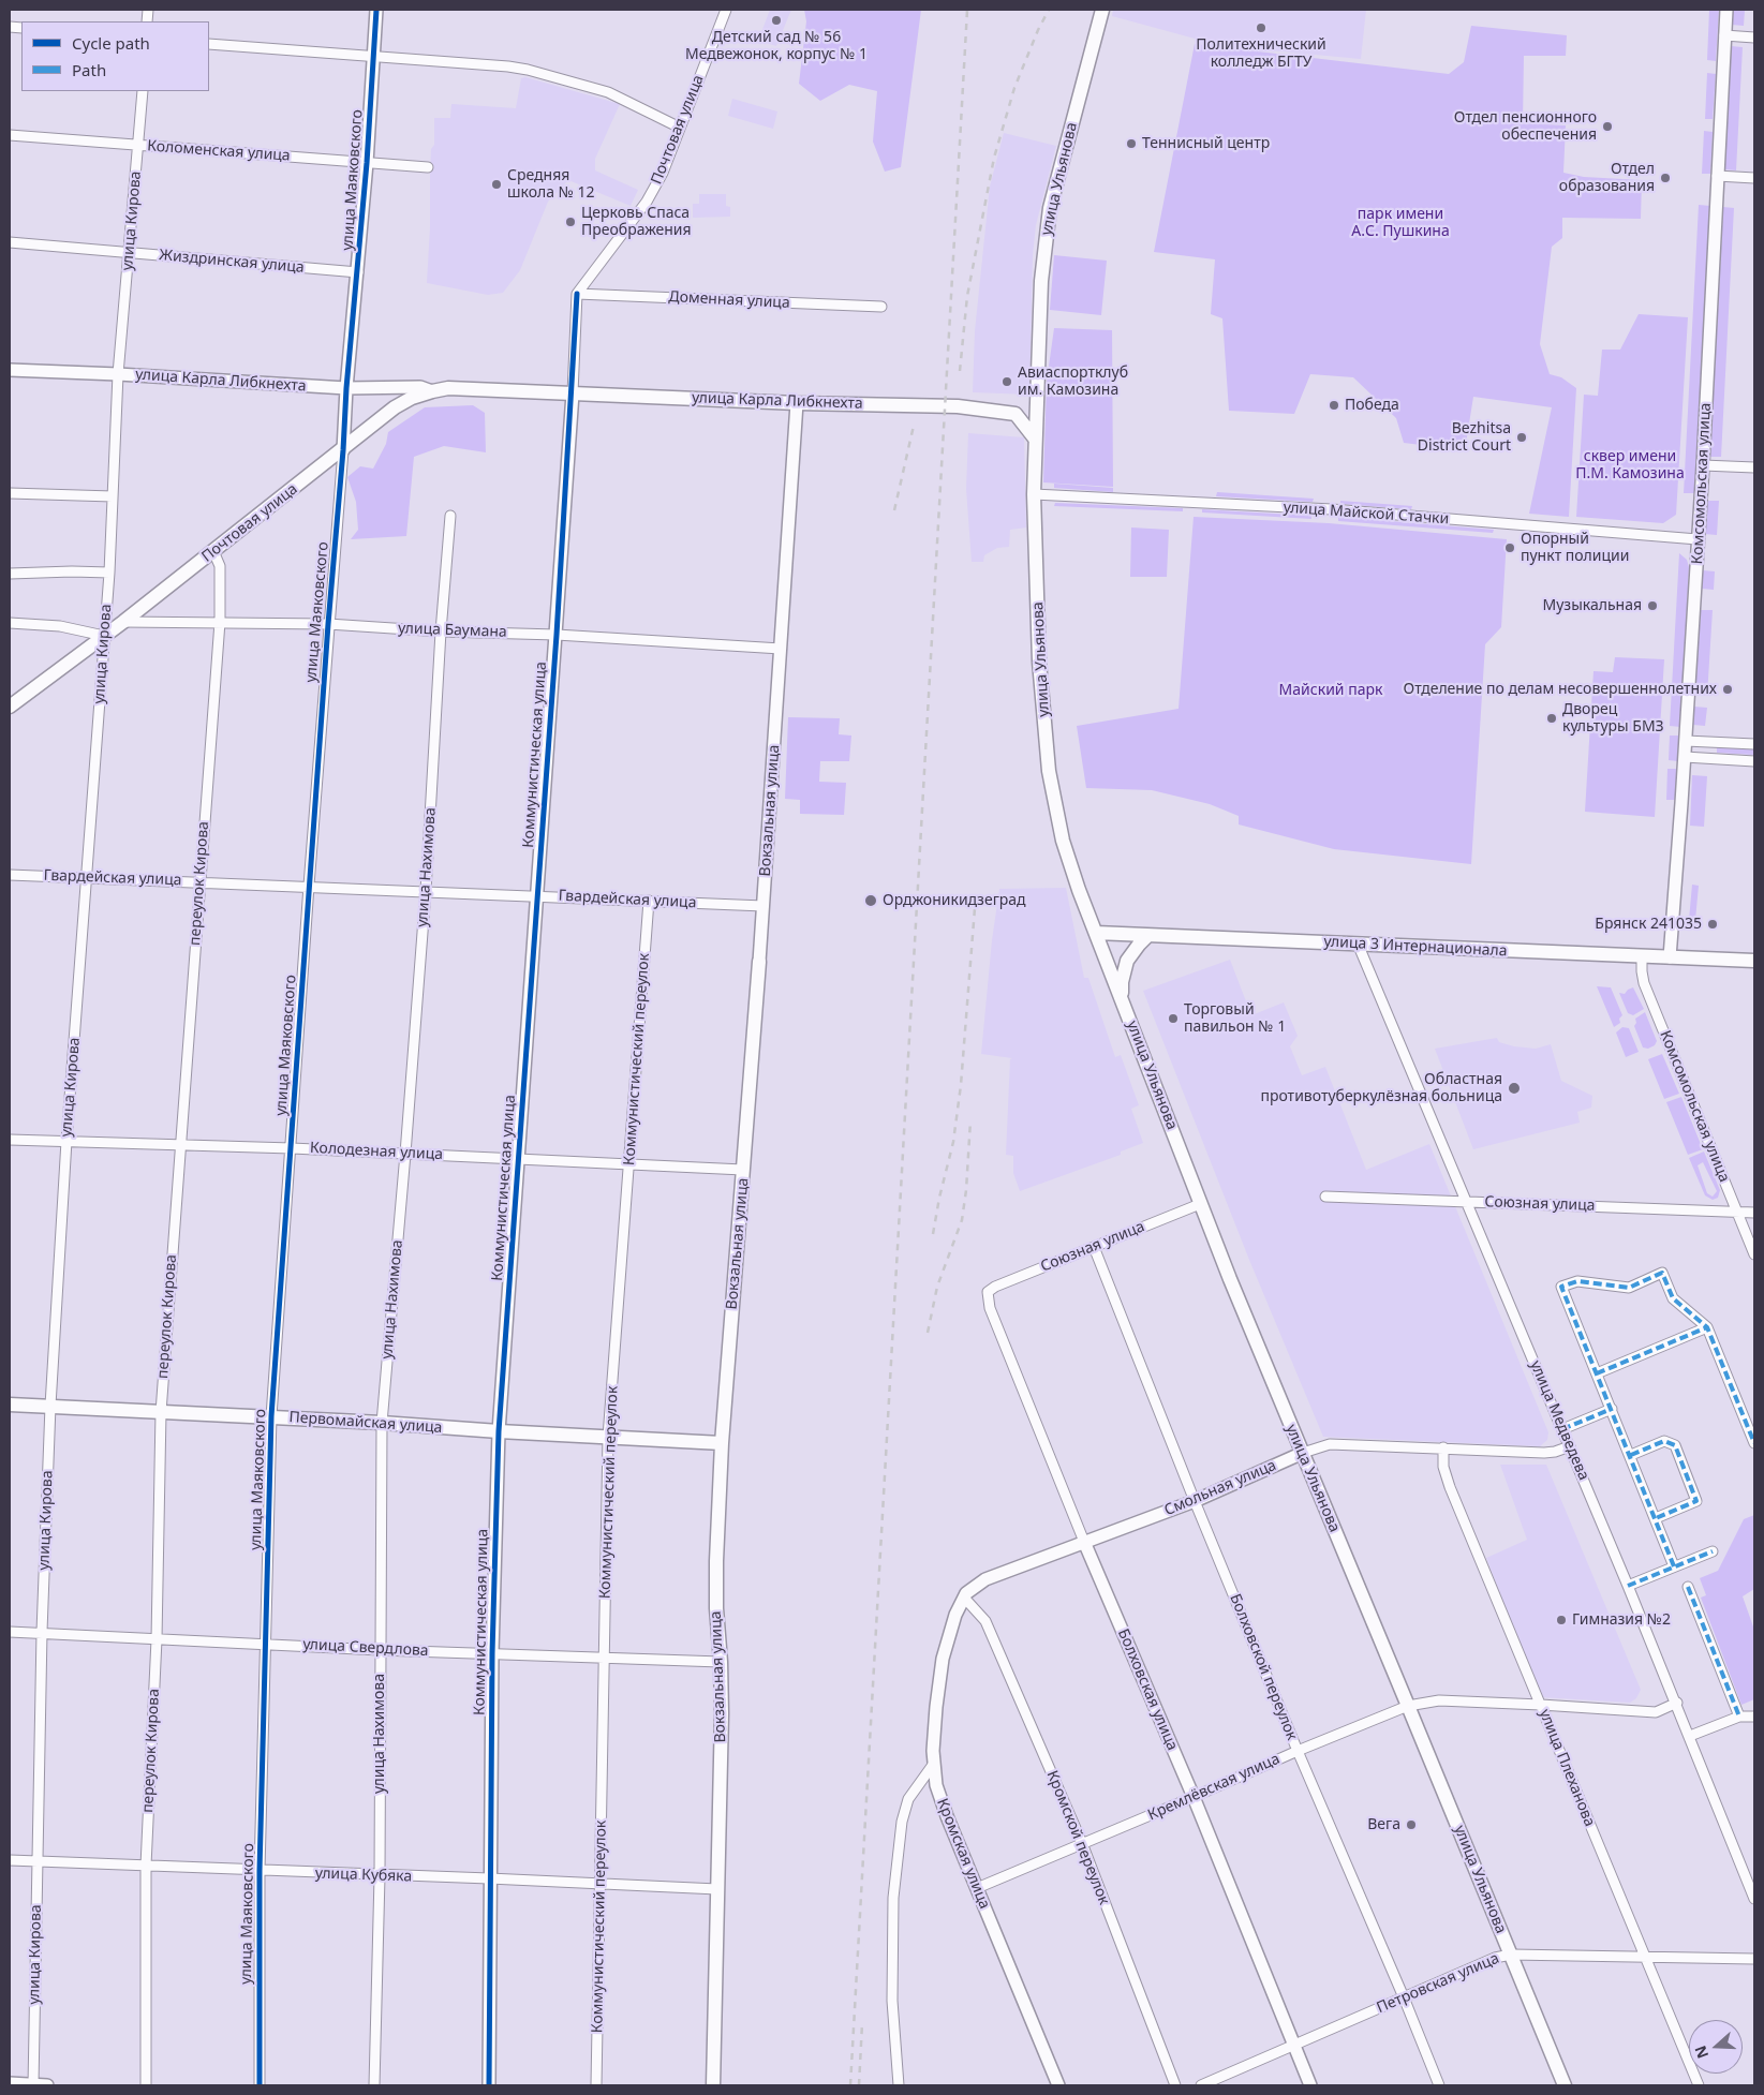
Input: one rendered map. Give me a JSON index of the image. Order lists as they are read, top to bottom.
{
  "streets": {
    "main road": [
      "Почтовая улица",
      "улица Ульянова",
      "улица Карла Либкнехта",
      "Вокзальная улица",
      "улица 3 Интернационала",
      "Первомайская улица"
    ],
    "street": [
      "Коломенская улица",
      "улица Маяковского",
      "улица Кирова",
      "Жиздринская улица",
      "Доменная улица",
      "Комсомольская улица",
      "улица Майской Стачки",
      "улица Баумана",
      "Коммунистическая улица",
      "улица Нахимова",
      "Гвардейская улица",
      "переулок Кирова",
      "Коммунистический переулок",
      "Колодезная улица",
      "Союзная улица",
      "улица Медведева",
      "Смольная улица",
      "улица Свердлова",
      "Болховской переулок",
      "Болховская улица",
      "улица Плеханова",
      "Кремлёвская улица",
      "Кромской переулок",
      "Кромская улица",
      "улица Кубяка",
      "Петровская улица"
    ]
  },
  "crossings": [
    ["Почтовая улица", "улица Маяковского"],
    ["Почтовая улица", "улица Кирова"],
    ["Почтовая улица", "Доменная улица"],
    ["Почтовая улица", "улица Карла Либкнехта"],
    ["Почтовая улица", "улица Баумана"],
    ["Почтовая улица", "Коммунистическая улица"],
    ["Почтовая улица", "переулок Кирова"],
    ["Коломенская улица", "улица Маяковского"],
    ["Коломенская улица", "улица Кирова"],
    ["улица Ульянова", "улица Майской Стачки"],
    ["улица Ульянова", "улица 3 Интернационала"],
    ["улица Ульянова", "Союзная улица"],
    ["улица Ульянова", "Смольная улица"],
    ["улица Ульянова", "Кремлёвская улица"],
    ["улица Ульянова", "Петровская улица"],
    ["улица Маяковского", "Жиздринская улица"],
    ["улица Маяковского", "улица Карла Либкнехта"],
    ["улица Маяковского", "улица Баумана"],
    ["улица Маяковского", "Гвардейская улица"],
    ["улица Маяковского", "Колодезная улица"],
    ["улица Маяковского", "Первомайская улица"],
    ["улица Маяковского", "улица Свердлова"],
    ["улица Маяковского", "улица Кубяка"],
    ["улица Кирова", "Жиздринская улица"],
    ["улица Кирова", "улица Карла Либкнехта"],
    ["улица Кирова", "Гвардейская улица"],
    ["улица Кирова", "Колодезная улица"],
    ["улица Кирова", "Первомайская улица"],
    ["улица Кирова", "улица Свердлова"],
    ["улица Кирова", "улица Кубяка"],
    ["Доменная улица", "Коммунистическая улица"],
    ["улица Карла Либкнехта", "Коммунистическая улица"],
    ["улица Карла Либкнехта", "Вокзальная улица"],
    ["Комсомольская улица", "улица Майской Стачки"],
    ["Комсомольская улица", "улица 3 Интернационала"],
    ["Комсомольская улица", "Союзная улица"],
    ["улица Баумана", "Коммунистическая улица"],
    ["улица Баумана", "Вокзальная улица"],
    ["улица Баумана", "улица Нахимова"],
    ["улица Баумана", "переулок Кирова"],
    ["Коммунистическая улица", "Гвардейская улица"],
    ["Коммунистическая улица", "Колодезная улица"],
    ["Коммунистическая улица", "Первомайская улица"],
    ["Коммунистическая улица", "улица Свердлова"],
    ["Коммунистическая улица", "улица Кубяка"],
    ["Вокзальная улица", "Гвардейская улица"],
    ["Вокзальная улица", "Колодезная улица"],
    ["Вокзальная улица", "Первомайская улица"],
    ["Вокзальная улица", "улица Свердлова"],
    ["Вокзальная улица", "улица Кубяка"],
    ["улица Нахимова", "Гвардейская улица"],
    ["улица Нахимова", "Колодезная улица"],
    ["улица Нахимова", "Первомайская улица"],
    ["улица Нахимова", "улица Свердлова"],
    ["улица Нахимова", "улица Кубяка"],
    ["Гвардейская улица", "переулок Кирова"],
    ["Гвардейская улица", "Коммунистический переулок"],
    ["переулок Кирова", "Колодезная улица"],
    ["переулок Кирова", "Первомайская улица"],
    ["переулок Кирова", "улица Свердлова"],
    ["переулок Кирова", "улица Кубяка"],
    ["улица 3 Интернационала", "улица Медведева"],
    ["Коммунистический переулок", "Колодезная улица"],
    ["Коммунистический переулок", "Первомайская улица"],
    ["Коммунистический переулок", "улица Свердлова"],
    ["Коммунистический переулок", "улица Кубяка"],
    ["Союзная улица", "улица Медведева"],
    ["Союзная улица", "Болховской переулок"],
    ["Союзная улица", "Болховская улица"],
    ["улица Медведева", "Смольная улица"],
    ["улица Медведева", "Кремлёвская улица"],
    ["Смольная улица", "Болховской переулок"],
    ["Смольная улица", "Болховская улица"],
    ["Смольная улица", "улица Плеханова"],
    ["Смольная улица", "Кромская улица"],
    ["Болховской переулок", "Кремлёвская улица"],
    ["Болховской переулок", "Петровская улица"],
    ["Болховская улица", "Кремлёвская улица"],
    ["Болховская улица", "Петровская улица"],
    ["улица Плеханова", "Кремлёвская улица"],
    ["улица Плеханова", "Петровская улица"],
    ["Кремлёвская улица", "Кромской переулок"],
    ["Кремлёвская улица", "Кромская улица"],
    ["Кромской переулок", "Кромская улица"]
  ],
  "parks": ["парк имени А.С. Пушкина", "сквер имени П.М. Камозина", "Майский парк"],
  "places": [
    "Детский сад № 56 Медвежонок, корпус № 1",
    "Политехнический колледж БГТУ",
    "Отдел пенсионного обеспечения",
    "Теннисный центр",
    "Отдел образования",
    "Средняя школа № 12",
    "Церковь Спаса Преображения",
    "Авиаспортклуб им. Камозина",
    "Победа",
    "Bezhitsa District Court",
    "Опорный пункт полиции",
    "Музыкальная",
    "Отделение по делам несовершеннолетних",
    "Дворец культуры БМЗ",
    "Орджоникидзеград",
    "Брянск 241035",
    "Торговый павильон № 1",
    "Областная противотуберкулёзная больница",
    "Гимназия №2",
    "Вега"
  ],
  "legend": ["Cycle path", "Path"],
  "north": "left"
}
